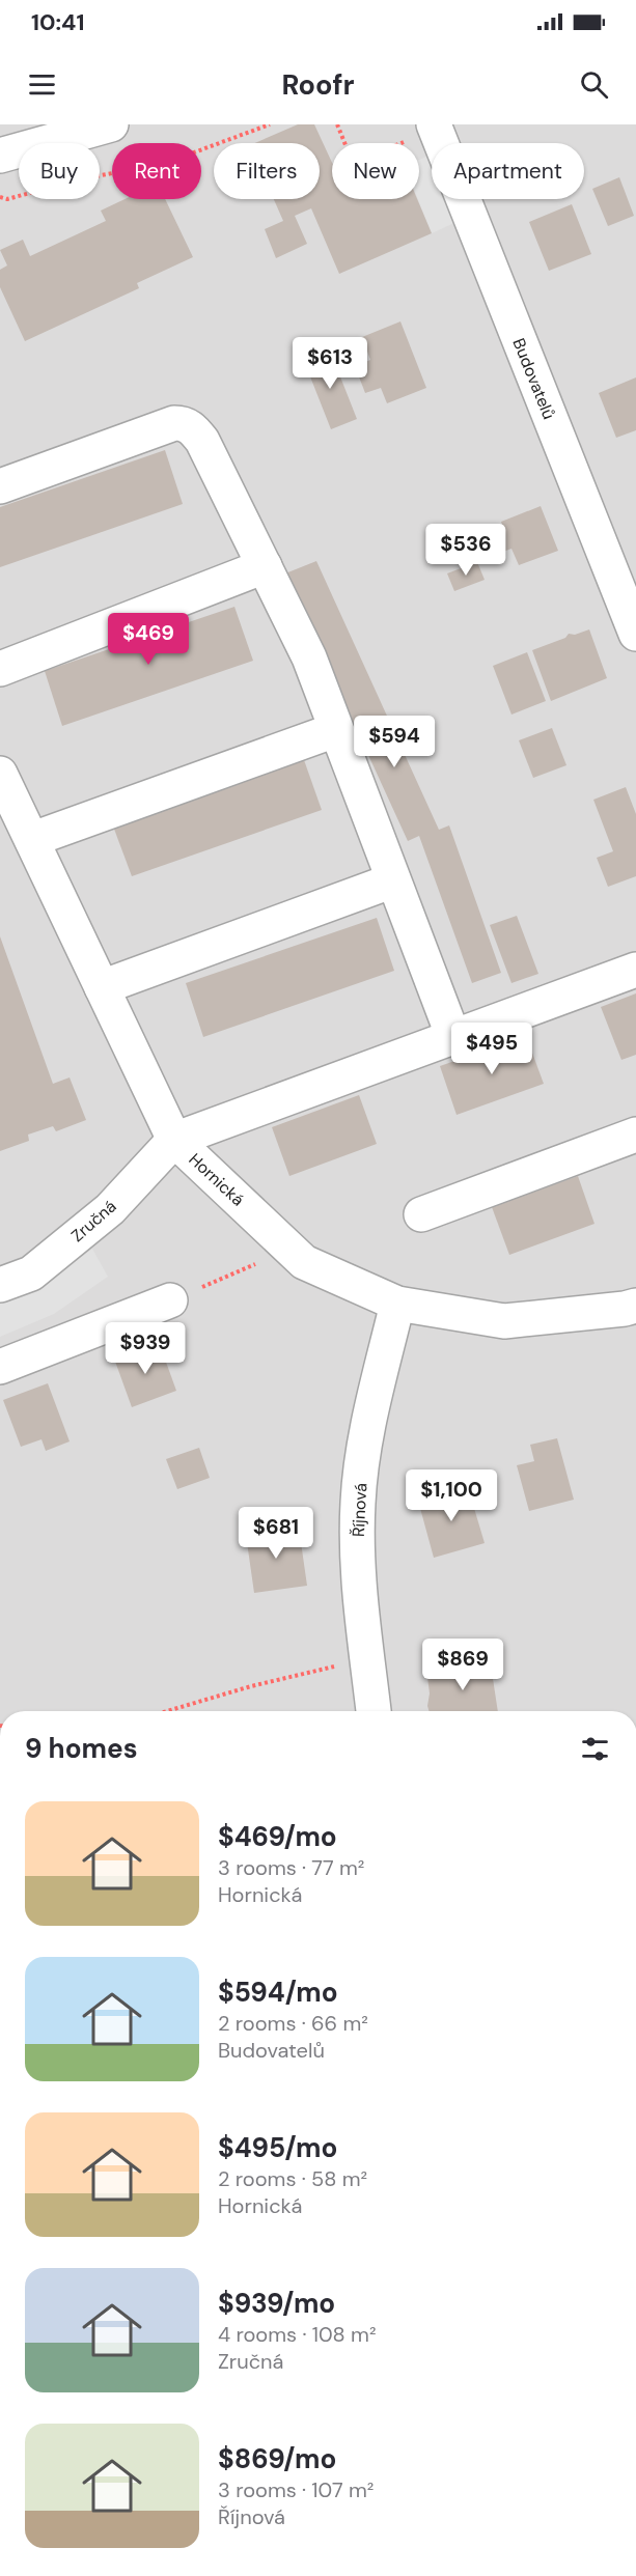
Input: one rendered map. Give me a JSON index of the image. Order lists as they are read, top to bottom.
{
  "streets": {
    "street": [
      "Budovatelů",
      "Hornická",
      "Zručná",
      "Říjnová"
    ]
  },
  "crossings": [
    ["Hornická", "Zručná"],
    ["Hornická", "Říjnová"]
  ],
  "page": {
    "status": "10:41",
    "header": "Roofr",
    "chip": [
      "Buy",
      "Rent",
      "Filters",
      "New",
      "Apartment"
    ],
    "price": [
      "$613",
      "$536",
      "$469",
      "$594",
      "$495",
      "$939",
      "$1,100",
      "$681",
      "$869"
    ],
    "heading": "9 homes",
    "list": [
      {
        "name": "$469/mo",
        "note": "3 rooms · 77 m² · Hornická"
      },
      {
        "name": "$594/mo",
        "note": "2 rooms · 66 m² · Budovatelů"
      },
      {
        "name": "$495/mo",
        "note": "2 rooms · 58 m² · Hornická"
      },
      {
        "name": "$939/mo",
        "note": "4 rooms · 108 m² · Zručná"
      },
      {
        "name": "$869/mo",
        "note": "3 rooms · 107 m² · Říjnová"
      }
    ]
  }
}
